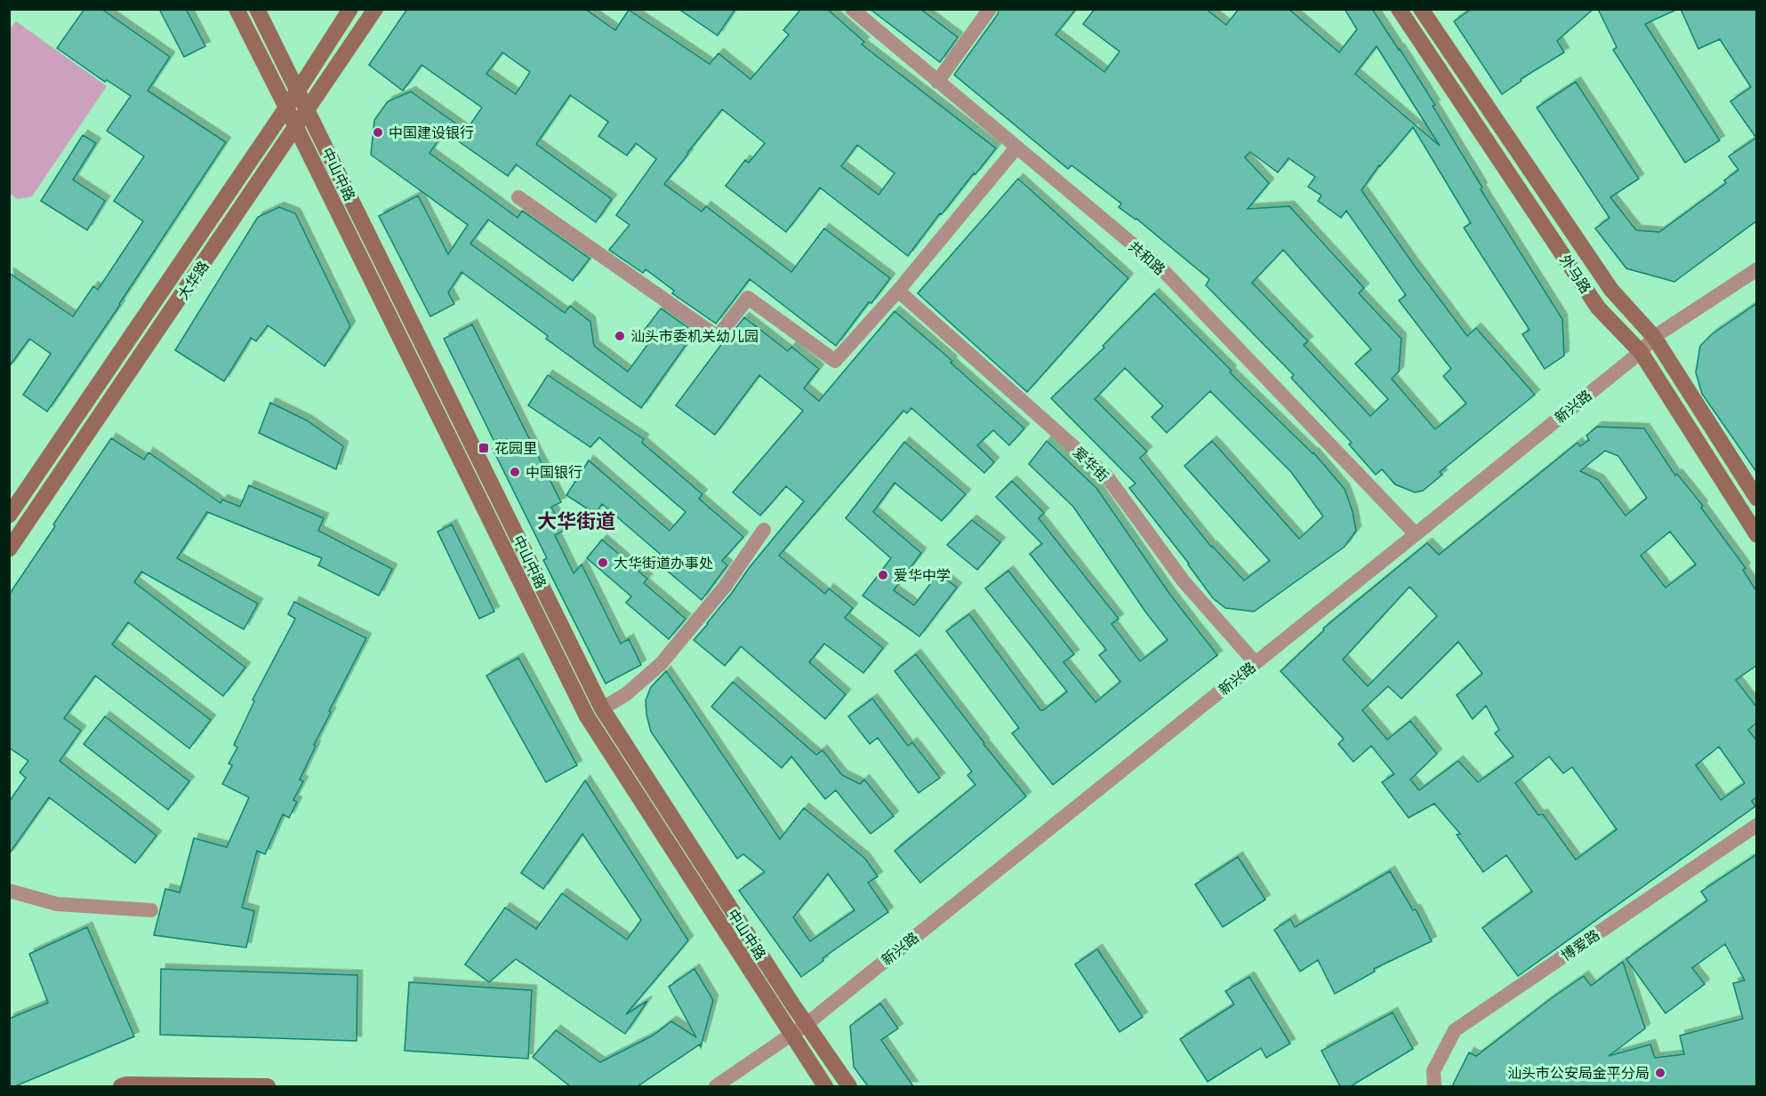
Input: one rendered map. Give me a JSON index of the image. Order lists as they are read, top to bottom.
{
  "streets": {
    "street": [
      "中山中路",
      "共和路",
      "外马路",
      "大华路",
      "新兴路",
      "爱华街",
      "博爱路"
    ]
  },
  "crossings": [
    ["中山中路", "大华路"],
    ["中山中路", "新兴路"],
    ["共和路", "新兴路"],
    ["外马路", "新兴路"],
    ["新兴路", "爱华街"]
  ],
  "districts": ["大华街道"],
  "places": {
    "other": [
      "中国建设银行",
      "汕头市委机关幼儿园",
      "中国银行",
      "大华街道办事处",
      "爱华中学",
      "汕头市公安局金平分局"
    ],
    "transit": ["花园里"]
  }
}
